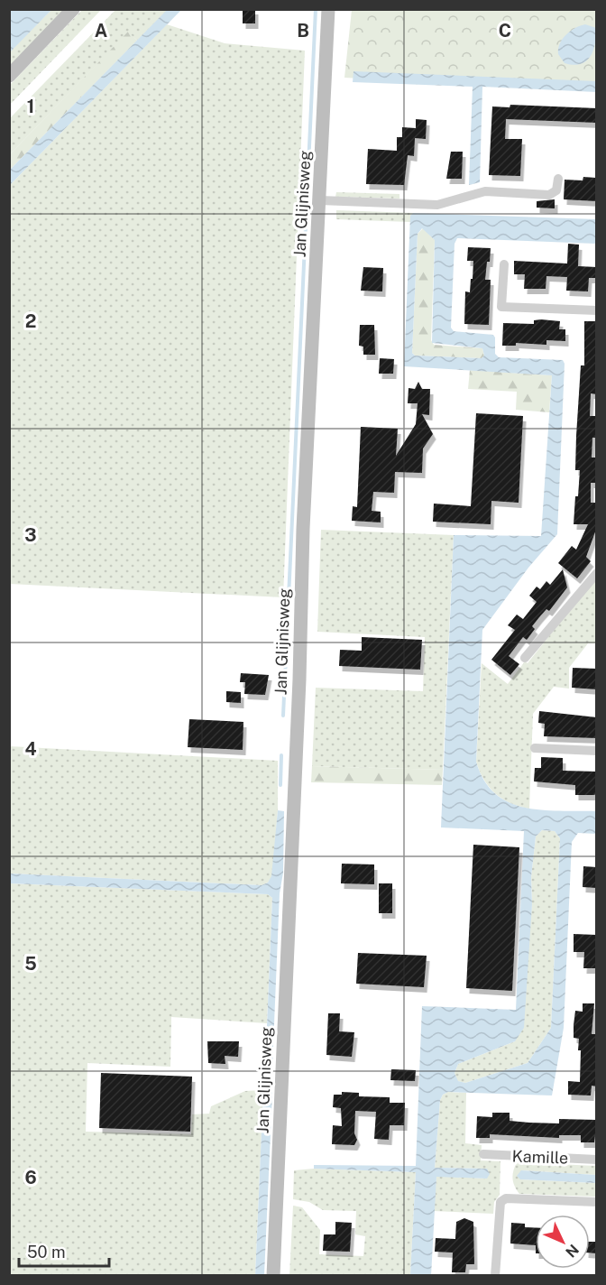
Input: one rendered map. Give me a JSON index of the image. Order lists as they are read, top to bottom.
{
  "streets": {
    "street": ["Jan Glijnisweg", "Kamille"]
  },
  "scale_bar": "50 m",
  "north": "bottom right",
  "grid": {
    "columns": ["A", "B", "C"],
    "rows": [
      "1",
      "2",
      "3",
      "4",
      "5",
      "6"
    ]
  }
}
